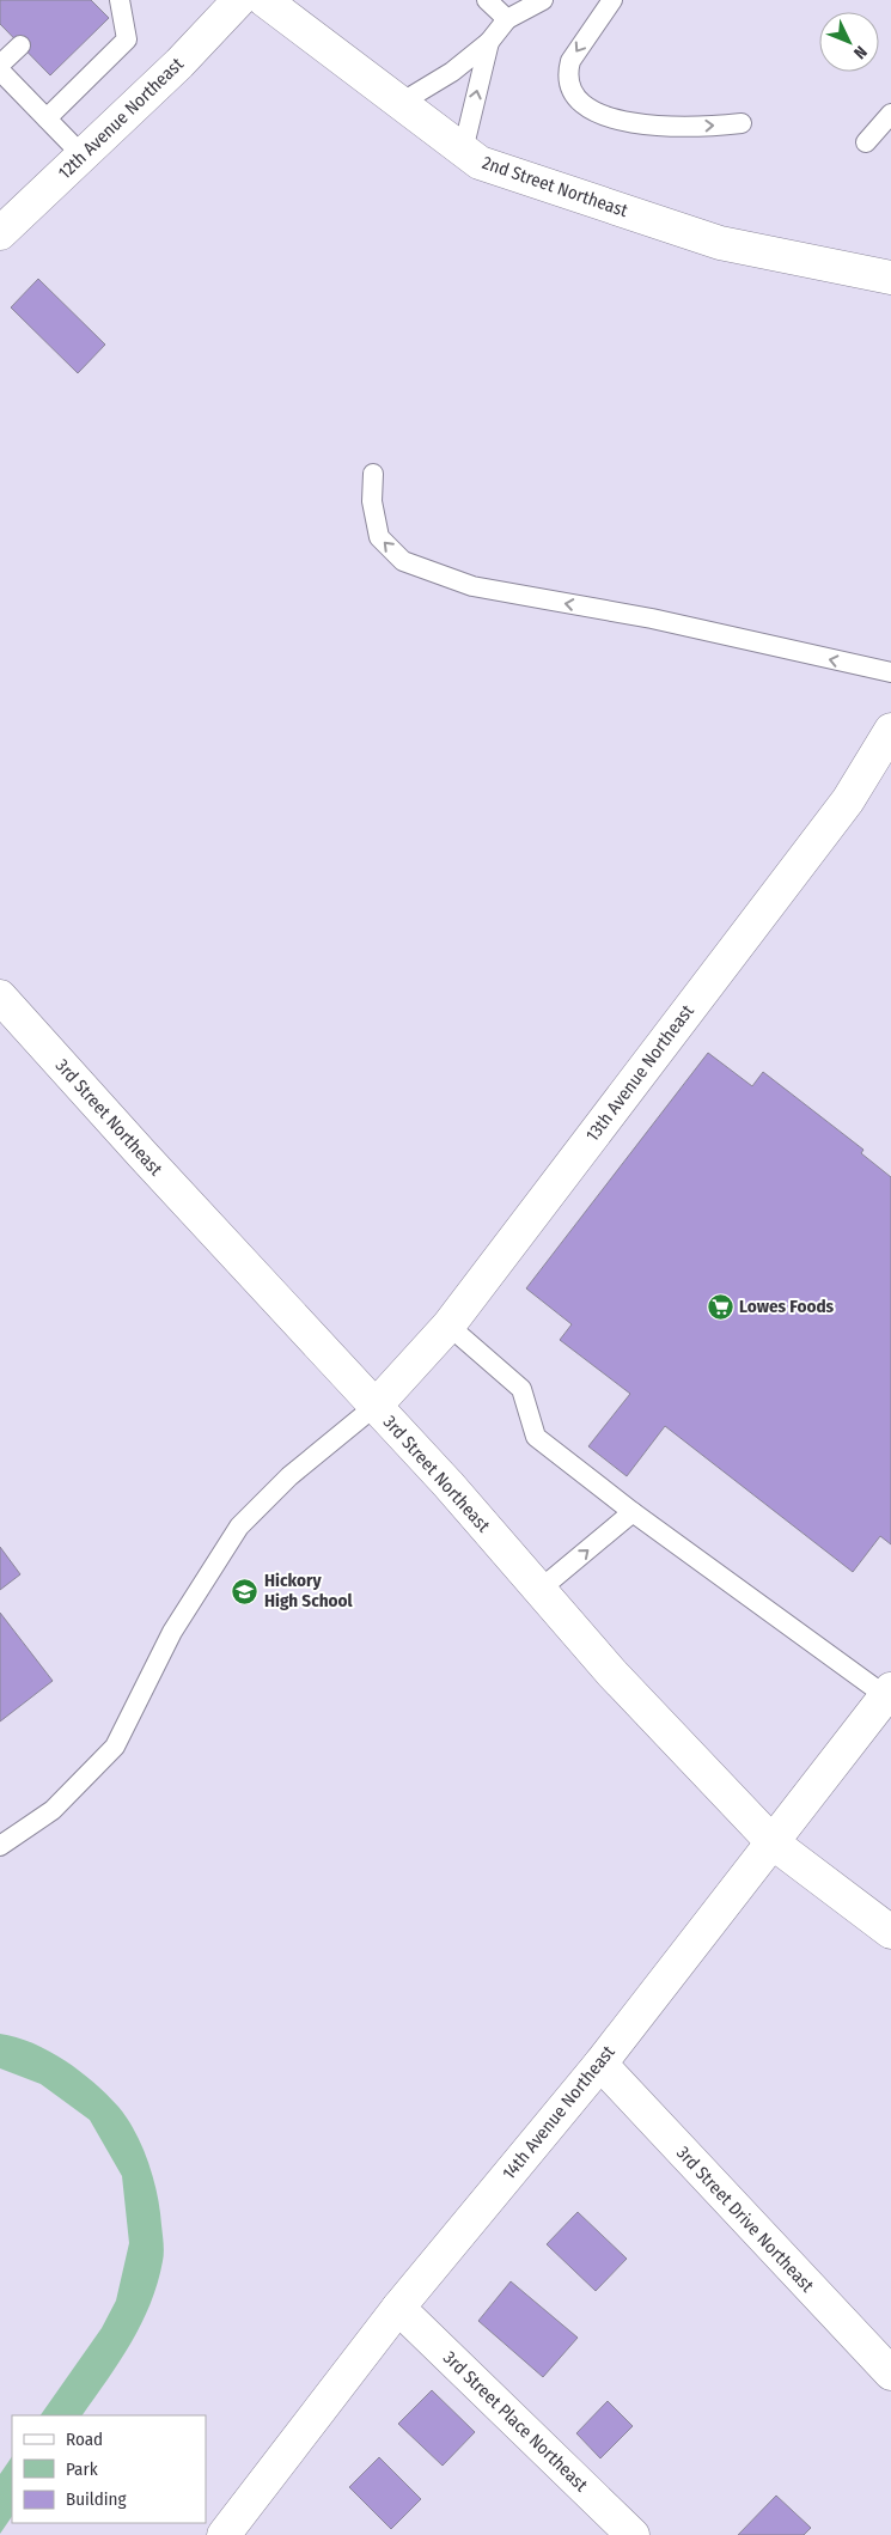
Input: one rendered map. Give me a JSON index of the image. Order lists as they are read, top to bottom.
{
  "streets": {
    "street": [
      "12th Avenue Northeast",
      "2nd Street Northeast",
      "13th Avenue Northeast",
      "3rd Street Northeast",
      "14th Avenue Northeast",
      "3rd Street Drive Northeast",
      "3rd Street Place Northeast"
    ]
  },
  "crossings": [
    ["13th Avenue Northeast", "3rd Street Northeast"],
    ["3rd Street Northeast", "14th Avenue Northeast"],
    ["14th Avenue Northeast", "3rd Street Drive Northeast"],
    ["14th Avenue Northeast", "3rd Street Place Northeast"]
  ],
  "places": {
    "supermarket": ["Lowes Foods"],
    "school or university": ["Hickory High School"]
  },
  "legend": ["Road", "Park", "Building"],
  "north": "bottom right"
}
